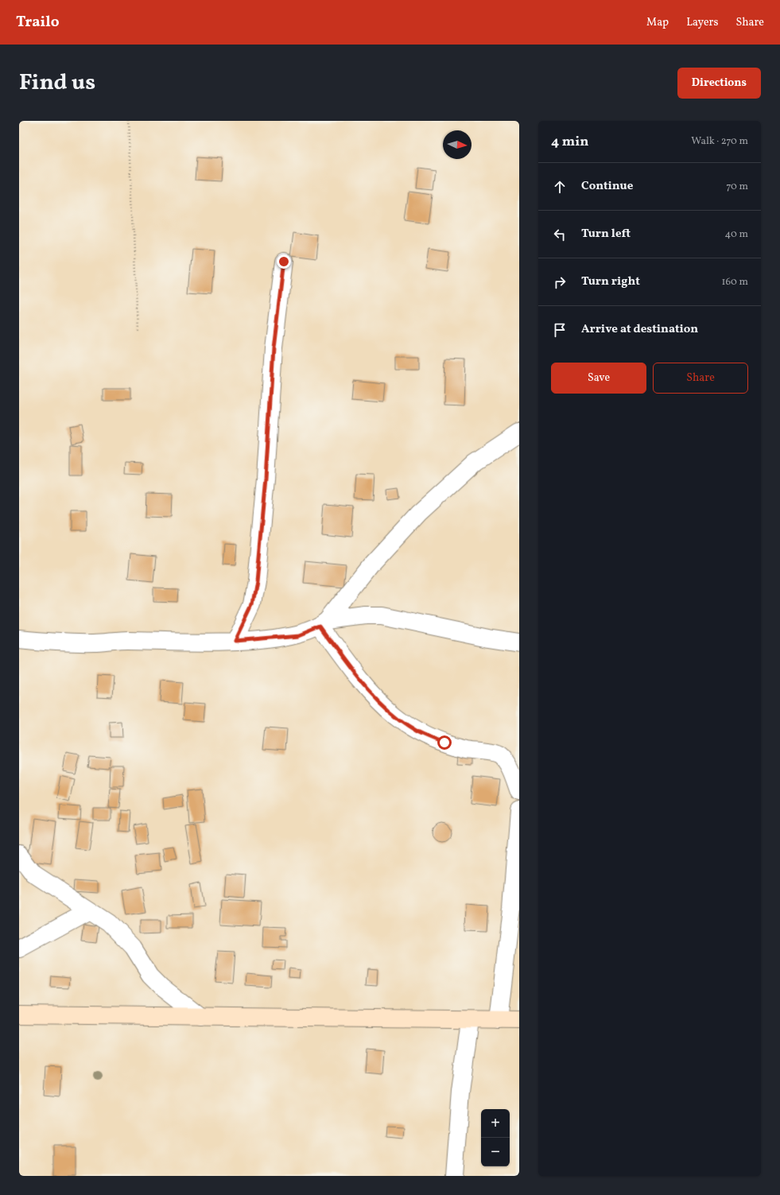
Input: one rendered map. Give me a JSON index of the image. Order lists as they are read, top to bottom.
{
  "north": "right",
  "page": {
    "header": "Trailo",
    "nav": ["Map", "Layers", "Share"],
    "title": "Find us",
    "buttons": [
      "Directions",
      ["Save", "Share"]
    ],
    "heading": ["4 min", "Walk · 270 m"],
    "list": [
      ["Continue", "70 m"],
      ["Turn left", "40 m"],
      ["Turn right", "160 m"],
      "Arrive at destination"
    ],
    "map_buttons": ["+", "−"]
  }
}
